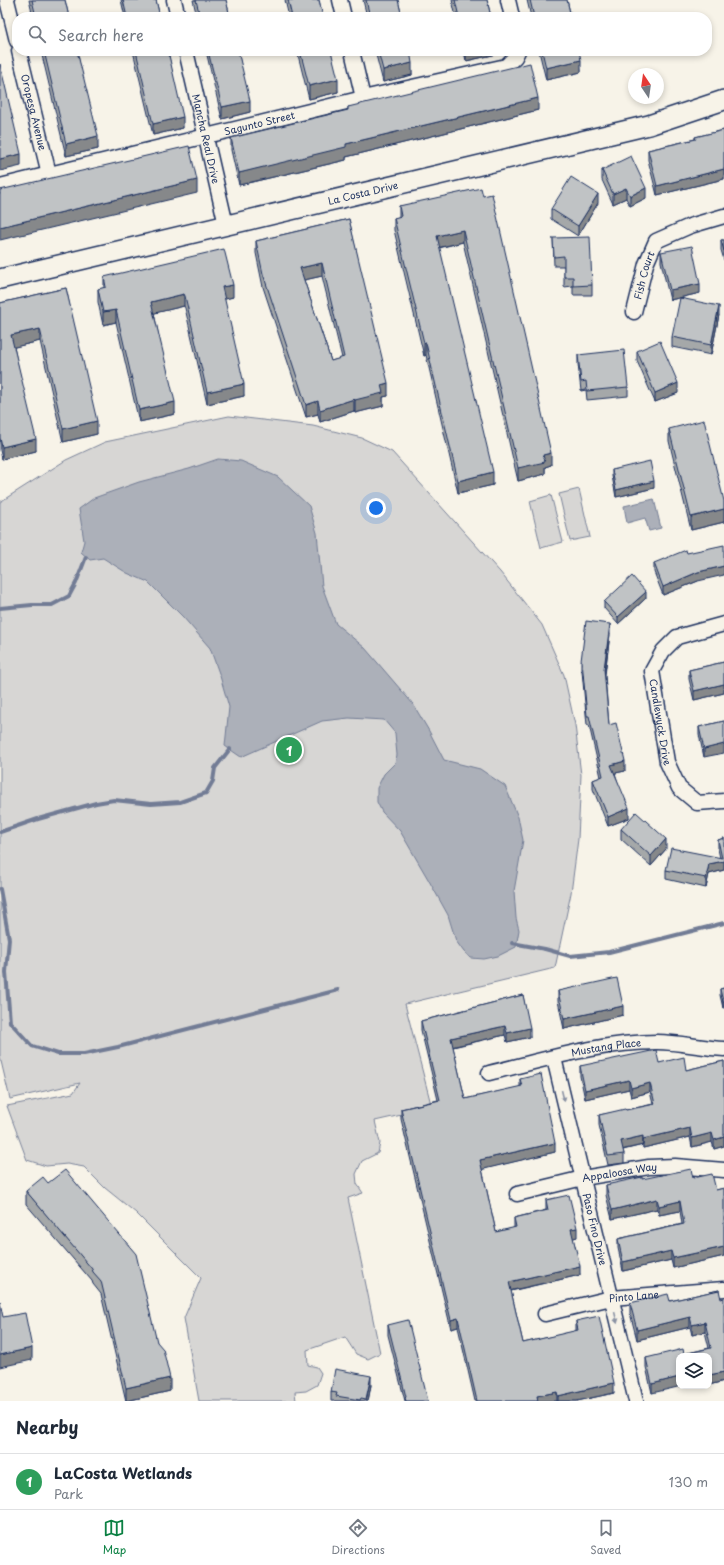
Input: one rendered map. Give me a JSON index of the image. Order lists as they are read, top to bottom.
{
  "streets": {
    "street": [
      "Oropesa Avenue",
      "Sagunto Street",
      "Mancha Real Drive",
      "La Costa Drive",
      "Fish Court",
      "Candlewyck Drive",
      "Mustang Place",
      "Appaloosa Way",
      "Paso Fino Drive",
      "Pinto Lane"
    ]
  },
  "crossings": [
    ["Oropesa Avenue", "Sagunto Street"],
    ["Sagunto Street", "Mancha Real Drive"],
    ["Mancha Real Drive", "La Costa Drive"],
    ["Mustang Place", "Paso Fino Drive"],
    ["Appaloosa Way", "Paso Fino Drive"],
    ["Paso Fino Drive", "Pinto Lane"]
  ],
  "one_way": ["Paso Fino Drive"],
  "north": "top",
  "page": {
    "search": "Search here",
    "pins": "1",
    "heading": "Nearby",
    "list": [
      {
        "mark": "1",
        "name": "LaCosta Wetlands",
        "note": "Park",
        "value": "130 m"
      }
    ],
    "nav": ["Map", "Directions", "Saved"]
  }
}
